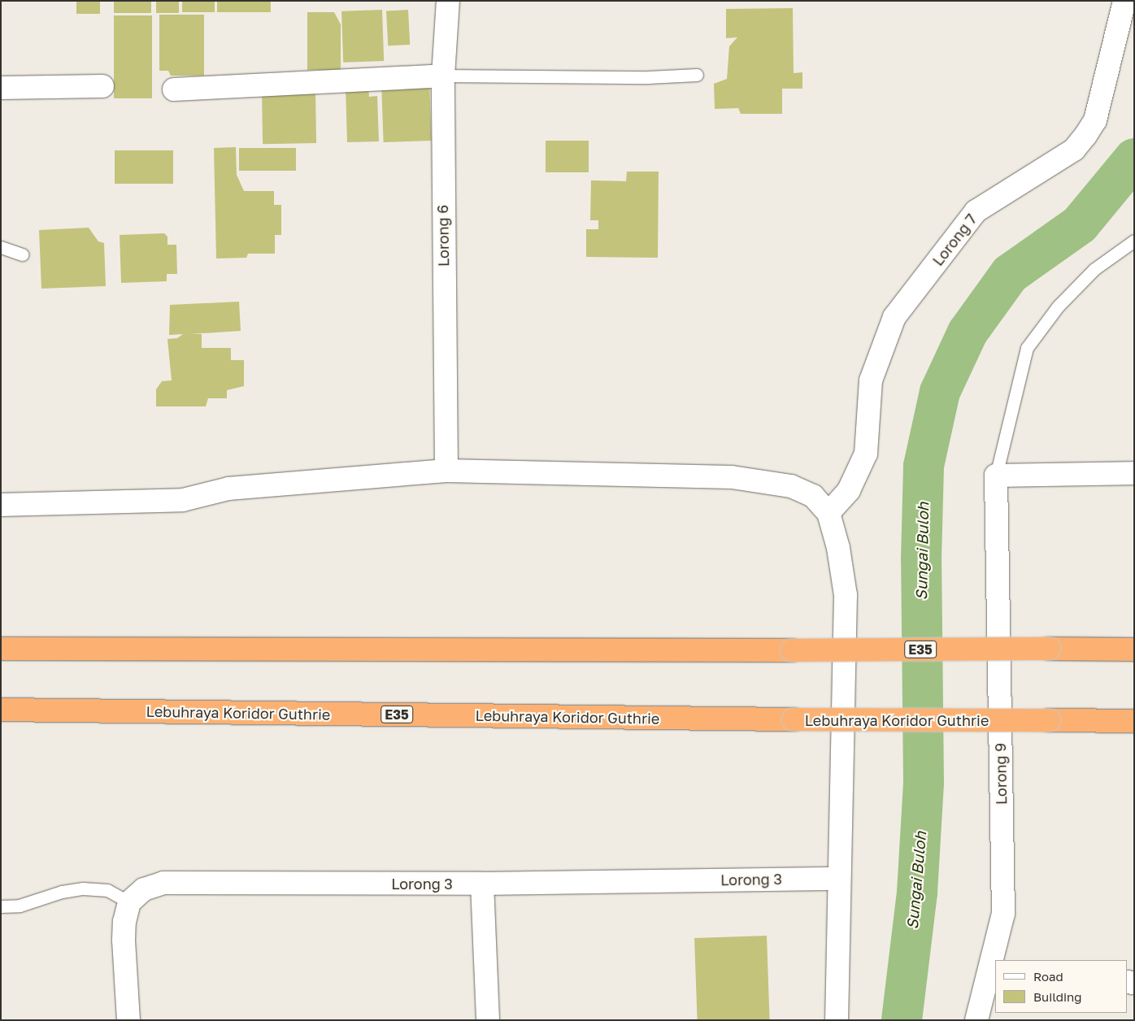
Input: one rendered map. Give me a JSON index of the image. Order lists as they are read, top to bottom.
{
  "streets": {
    "highway": ["E35", "Lebuhraya Koridor Guthrie"],
    "street": [
      "Lorong 6",
      "Lorong 7",
      "Lorong 9",
      "Lorong 3"
    ]
  },
  "water": ["Sungai Buloh"],
  "legend": ["Road", "Building"]
}
